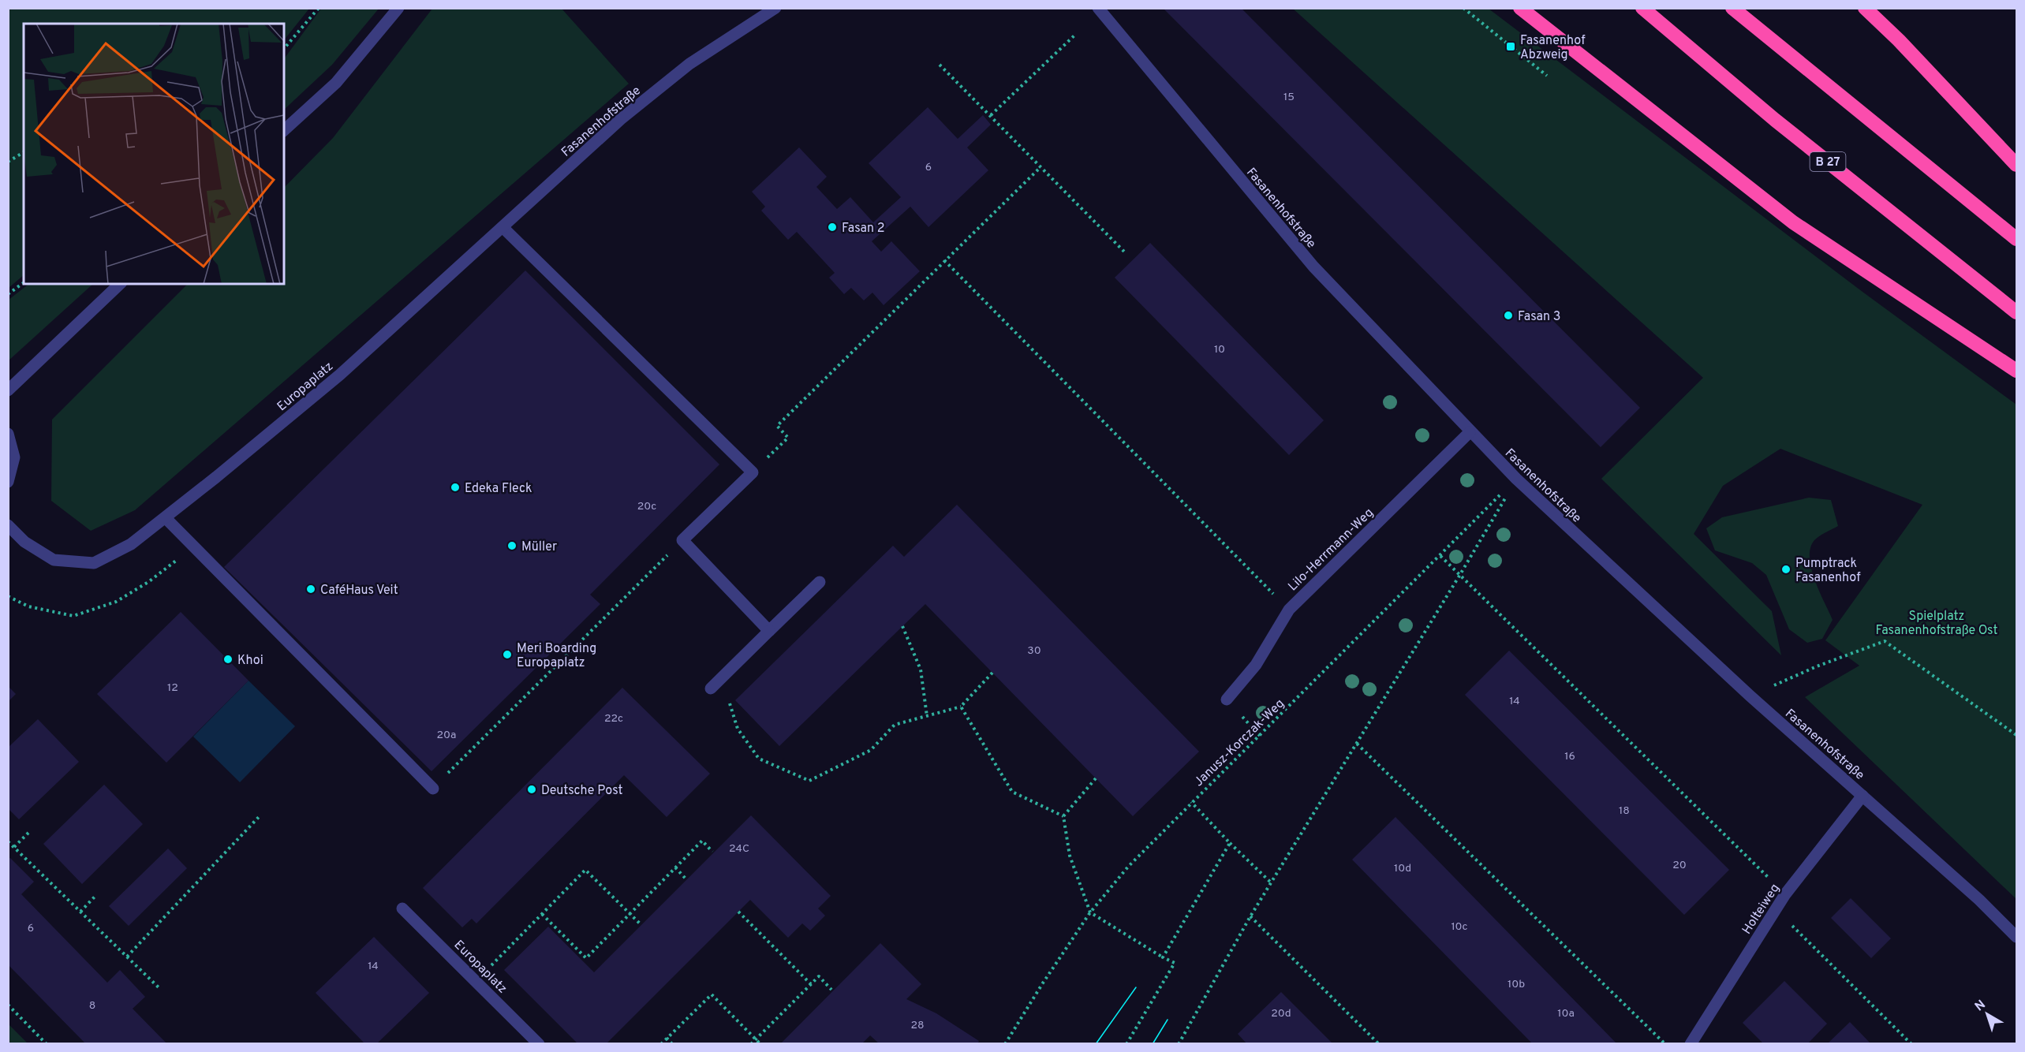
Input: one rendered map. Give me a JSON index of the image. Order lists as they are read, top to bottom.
{
  "streets": {
    "highway": ["B 27"],
    "street": [
      "Fasanenhofstraße",
      "Europaplatz",
      "Lilo-Herrmann-Weg",
      "Holteiweg"
    ],
    "path": ["Janusz-Korczak-Weg"]
  },
  "crossings": [
    ["Fasanenhofstraße", "Europaplatz"],
    ["Fasanenhofstraße", "Lilo-Herrmann-Weg"],
    ["Fasanenhofstraße", "Janusz-Korczak-Weg"],
    ["Fasanenhofstraße", "Holteiweg"]
  ],
  "parks": ["Spielplatz Fasanenhofstraße Ost"],
  "places": {
    "transit": ["Fasanenhof Abzweig"],
    "other": [
      "Fasan 2",
      "Fasan 3",
      "Edeka Fleck",
      "Müller",
      "Pumptrack Fasanenhof",
      "CaféHaus Veit",
      "Meri Boarding Europaplatz",
      "Khoi",
      "Deutsche Post"
    ]
  },
  "house_numbers": [
    "15",
    "6",
    "10",
    "20c",
    "30",
    "12",
    "14",
    "22c",
    "20a",
    "16",
    "18",
    "24C",
    "20",
    "10d",
    "10c",
    "6",
    "14",
    "10b",
    "8",
    "20d",
    "10a",
    "28"
  ],
  "north": "top left"
}
